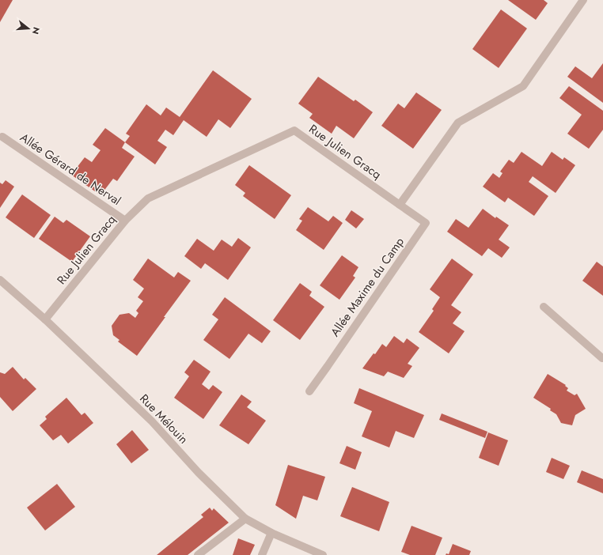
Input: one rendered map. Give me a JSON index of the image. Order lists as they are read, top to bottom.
{
  "streets": {
    "street": [
      "Rue Julien Gracq",
      "Allée Gérard de Nerval",
      "Allée Maxime du Camp",
      "Rue Mélouin"
    ]
  },
  "crossings": [
    ["Rue Julien Gracq", "Allée Gérard de Nerval"],
    ["Rue Julien Gracq", "Allée Maxime du Camp"],
    ["Rue Julien Gracq", "Rue Mélouin"]
  ],
  "north": "right"
}
